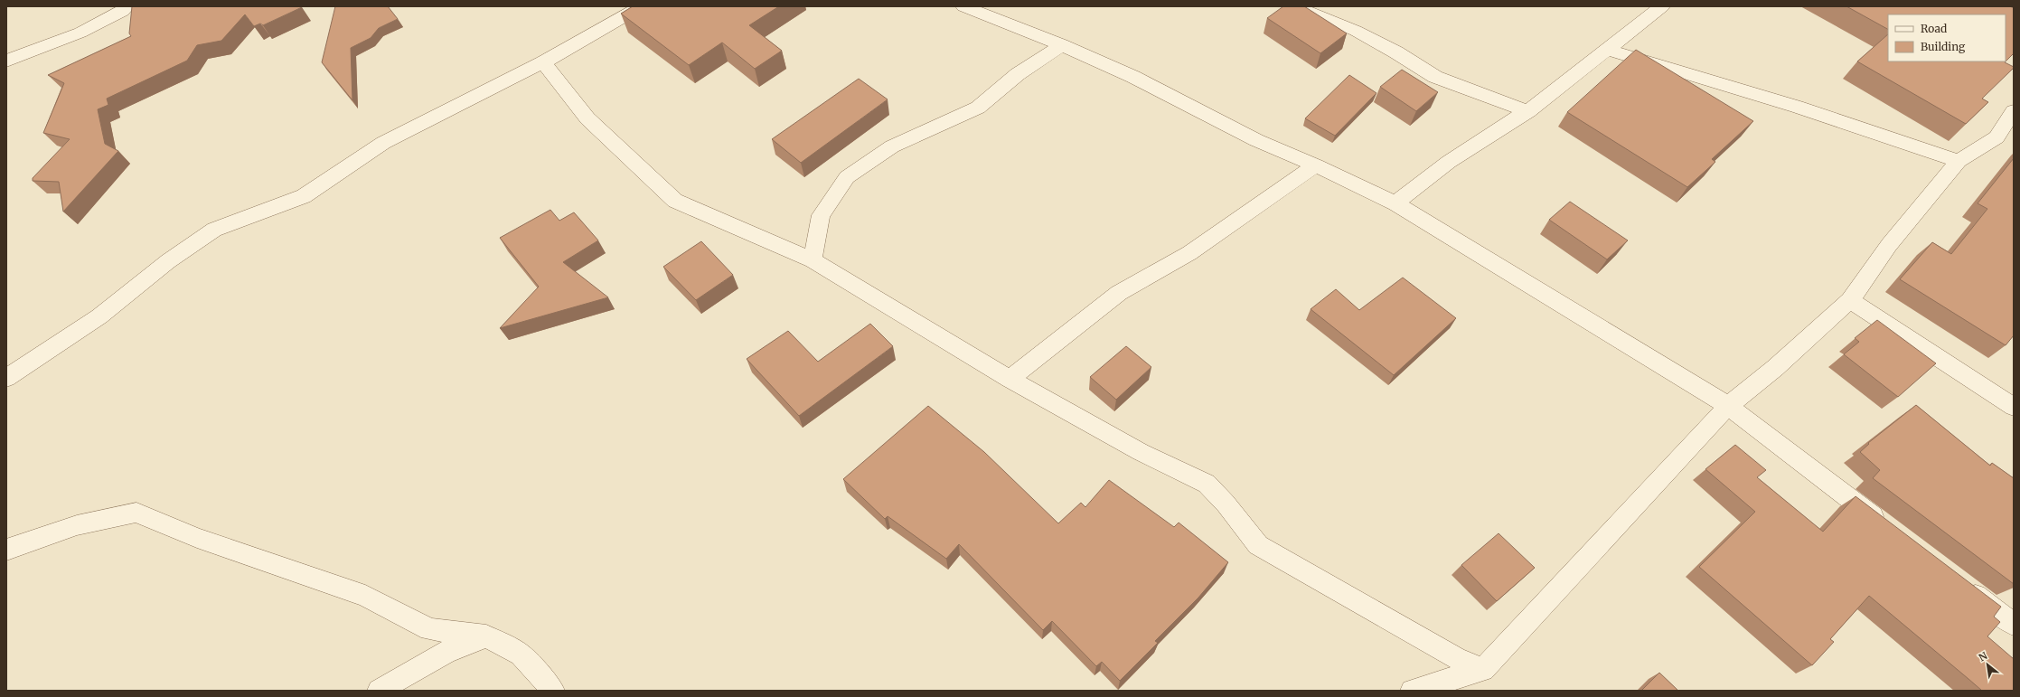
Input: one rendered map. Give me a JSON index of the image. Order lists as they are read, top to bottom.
{
  "legend": ["Road", "Building"],
  "north": "top left"
}
